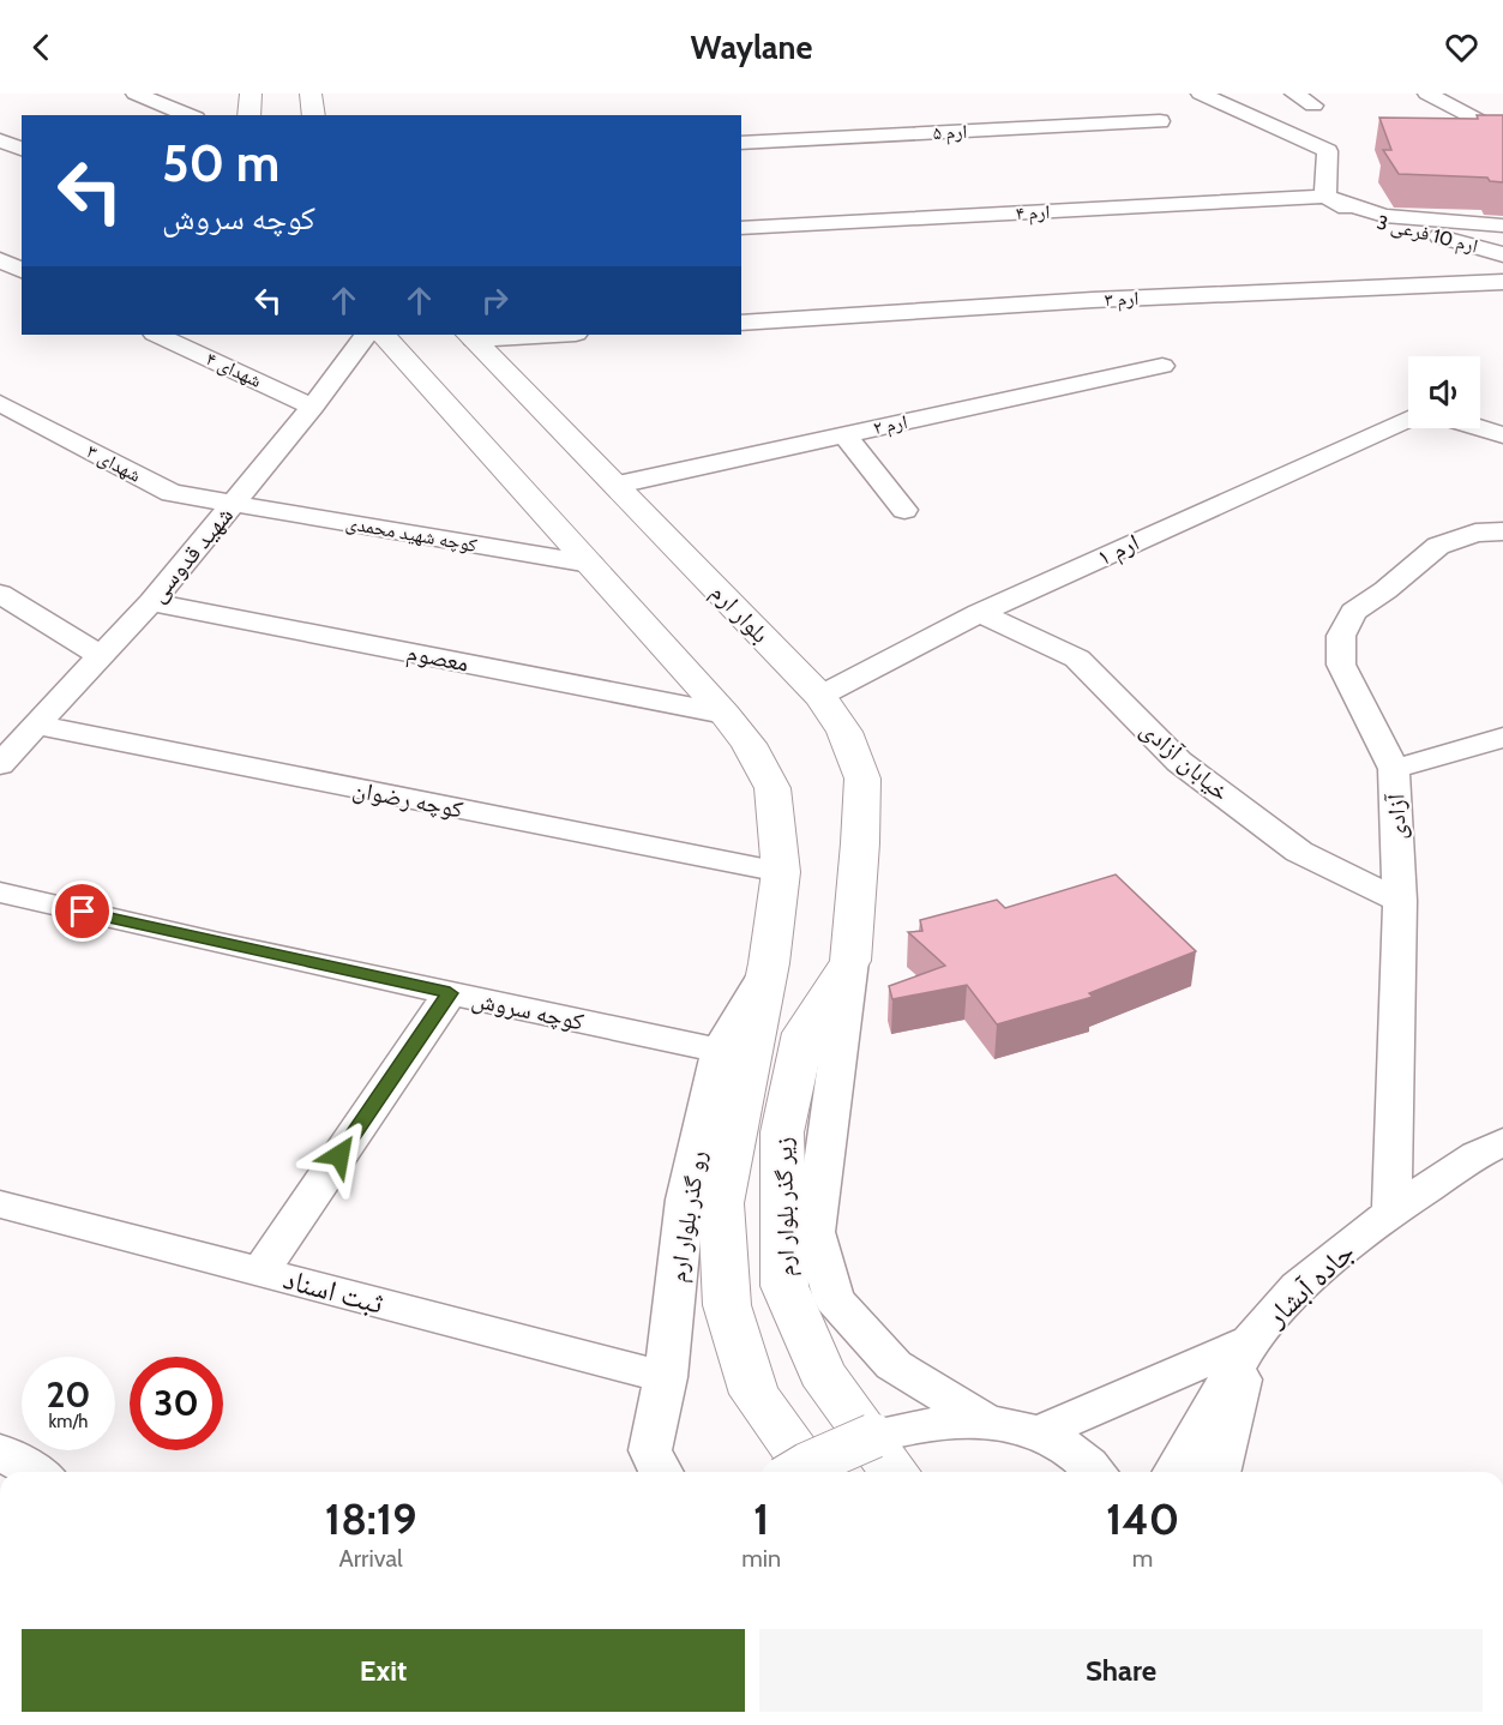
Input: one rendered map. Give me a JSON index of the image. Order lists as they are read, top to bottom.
{
  "streets": {
    "main road": ["بلوار ارم", "زیر گذر بلوار ارم"],
    "street": [
      "ارم ۵",
      "ارم ۴",
      "ارم 10 فرعی 3",
      "ارم ۳",
      "شهدای ۴",
      "ارم ۲",
      "شهدای ۳",
      "کوچه شهید محمدی",
      "ارم ۱",
      "شهید قدوسی",
      "معصوم",
      "خیابان آزادی",
      "کوچه رضوان",
      "آزادی",
      "کوچه سروش",
      "رو گذر بلوار ارم",
      "جاده آبشار",
      "ثبت اسناد"
    ]
  },
  "crossings": [
    ["ارم ۴", "ارم 10 فرعی 3"],
    ["شهدای ۴", "شهید قدوسی"],
    ["ارم ۲", "بلوار ارم"],
    ["شهدای ۳", "کوچه شهید محمدی"],
    ["شهدای ۳", "شهید قدوسی"],
    ["کوچه شهید محمدی", "شهید قدوسی"],
    ["ارم ۱", "بلوار ارم"],
    ["ارم ۱", "خیابان آزادی"],
    ["شهید قدوسی", "معصوم"],
    ["شهید قدوسی", "کوچه رضوان"],
    ["بلوار ارم", "زیر گذر بلوار ارم"],
    ["خیابان آزادی", "آزادی"],
    ["آزادی", "جاده آبشار"],
    ["کوچه سروش", "رو گذر بلوار ارم"],
    ["زیر گذر بلوار ارم", "رو گذر بلوار ارم"],
    ["رو گذر بلوار ارم", "ثبت اسناد"]
  ],
  "page": {
    "header": "Waylane",
    "turn": ["50 m", "کوچه سروش"],
    "speed": "20 km/h",
    "limit": "30",
    "eta": [
      "18:19",
      "Arrival",
      "1",
      "min",
      "140",
      "m"
    ],
    "buttons": ["Exit", "Share"]
  }
}
